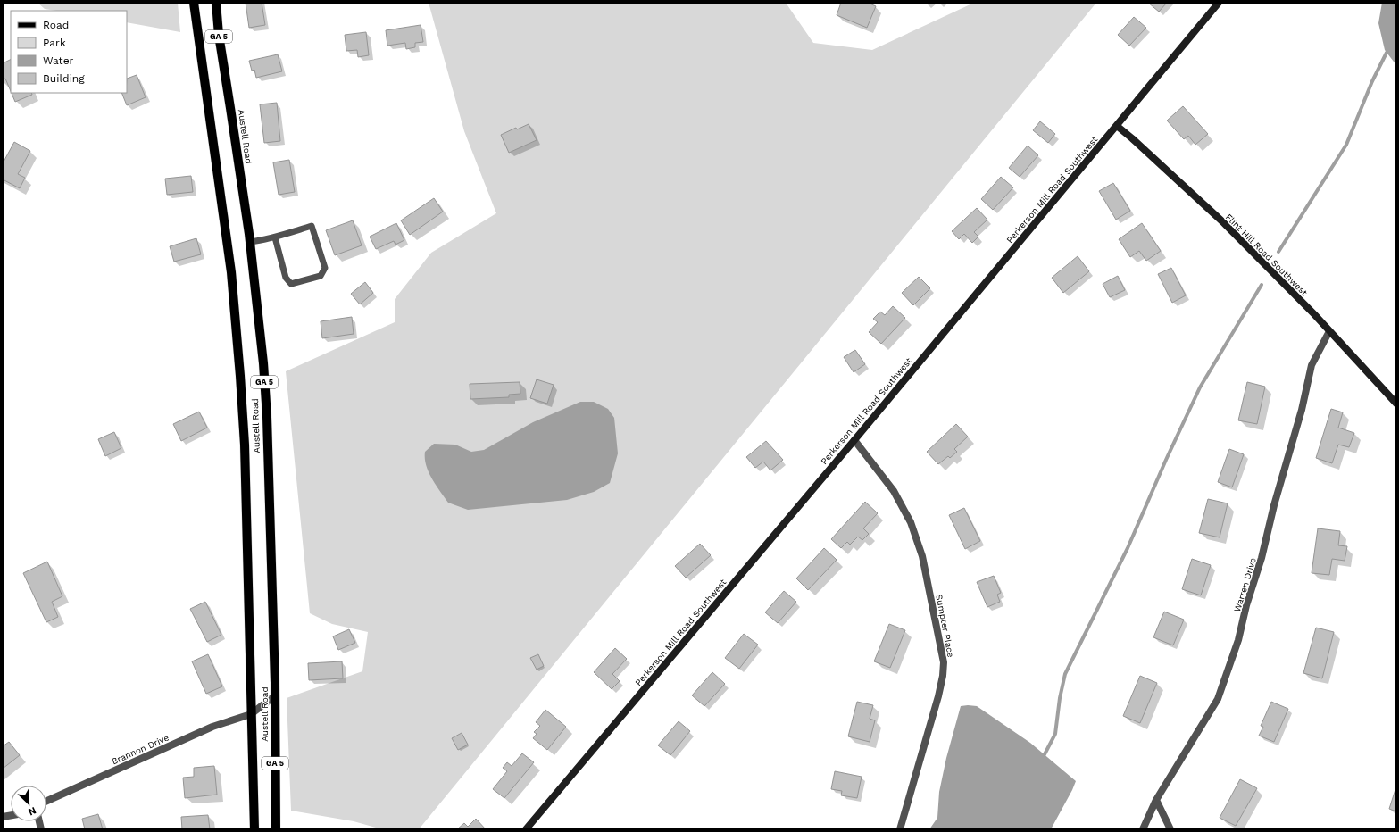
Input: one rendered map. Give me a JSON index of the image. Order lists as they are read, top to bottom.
{
  "streets": {
    "main road": ["GA 5", "Austell Road"],
    "street": [
      "Perkerson Mill Road Southwest",
      "Flint Hill Road Southwest",
      "Warren Drive",
      "Sumpter Place",
      "Brannon Drive"
    ]
  },
  "crossings": [
    ["Austell Road", "Brannon Drive"],
    ["Perkerson Mill Road Southwest", "Flint Hill Road Southwest"],
    ["Perkerson Mill Road Southwest", "Sumpter Place"],
    ["Flint Hill Road Southwest", "Warren Drive"]
  ],
  "legend": [
    "Road",
    "Park",
    "Water",
    "Building"
  ],
  "north": "bottom right"
}
